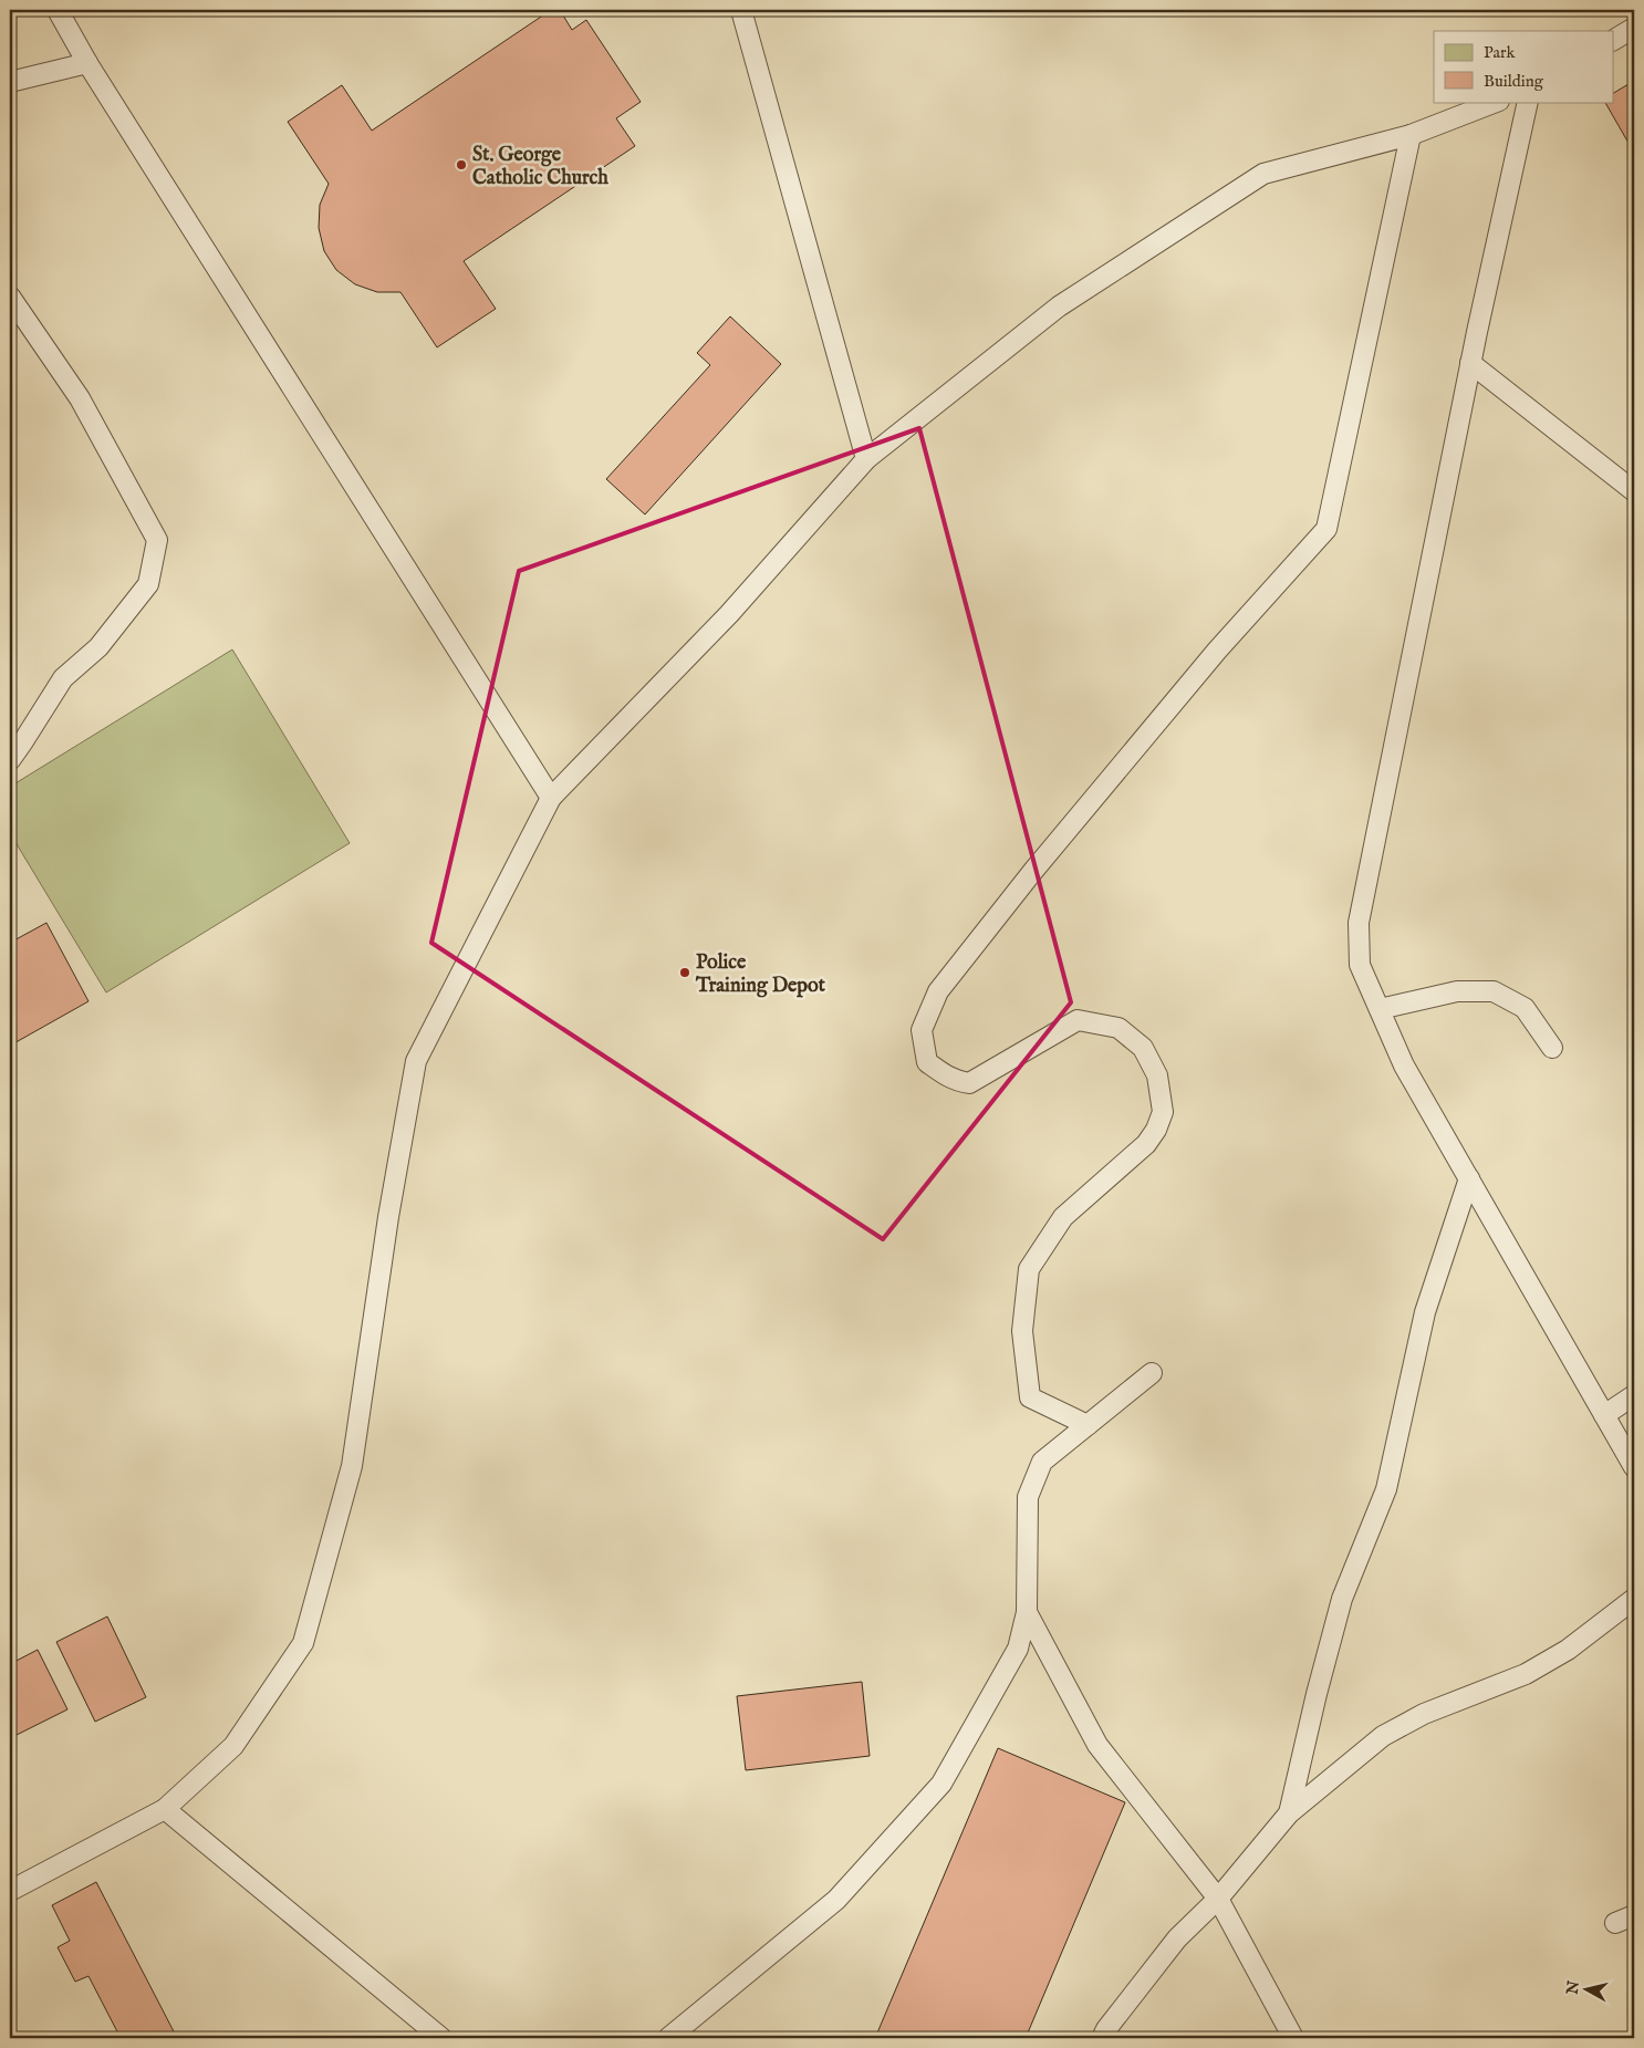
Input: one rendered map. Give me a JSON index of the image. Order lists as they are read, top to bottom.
{
  "places": ["St. George Catholic Church", "Police Training Depot"],
  "legend": ["Park", "Building"],
  "north": "left"
}
